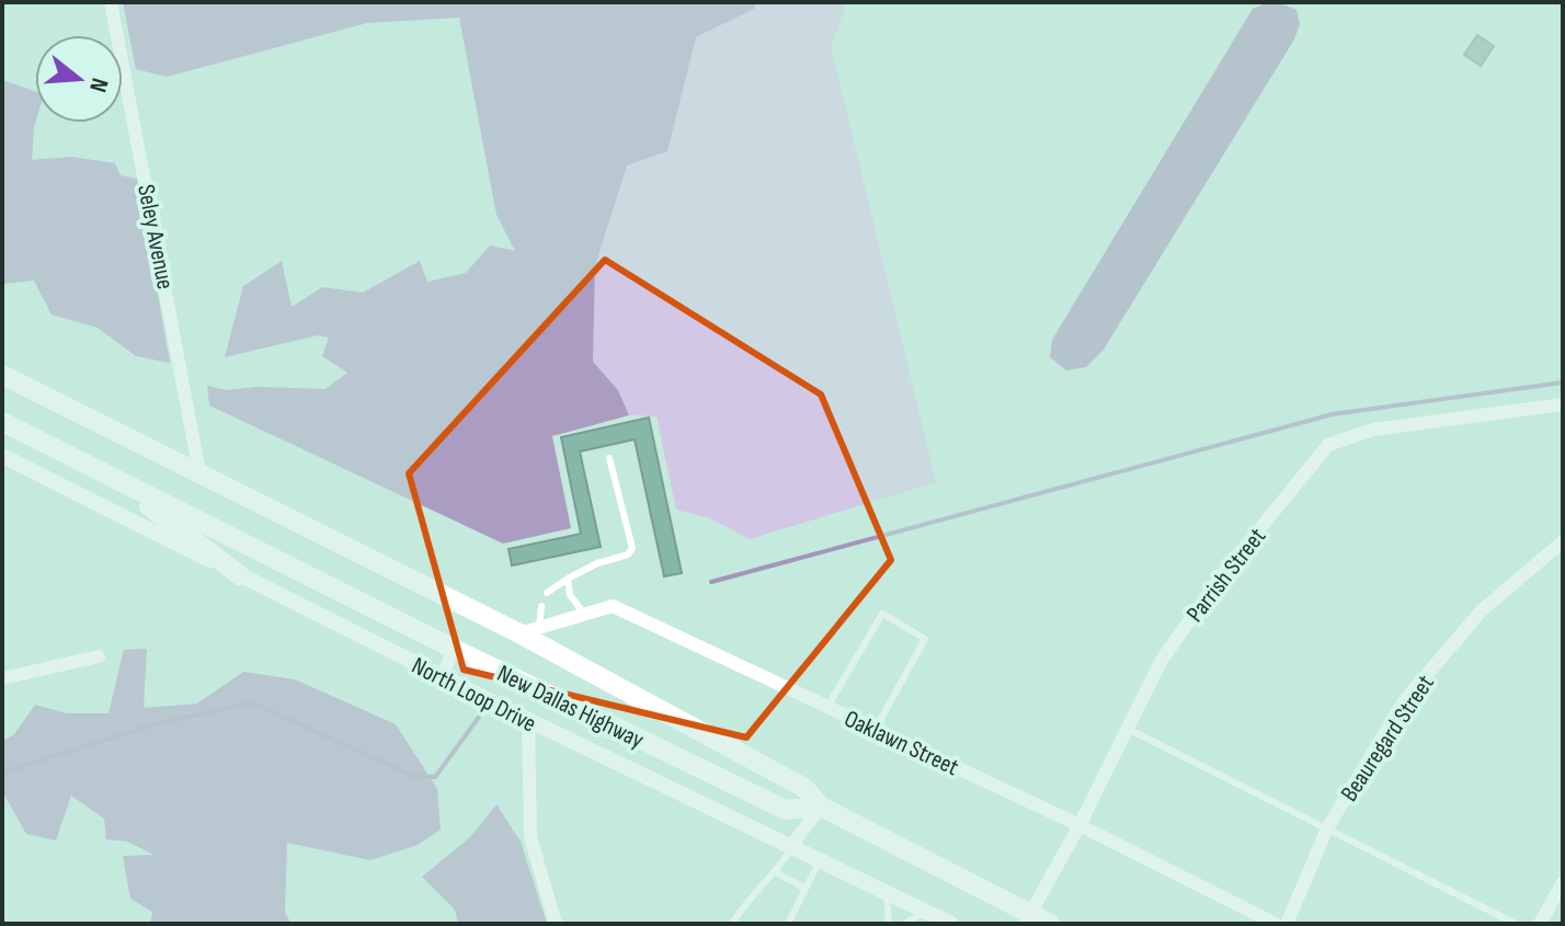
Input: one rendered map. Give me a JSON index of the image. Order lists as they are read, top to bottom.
{
  "streets": {
    "main road": ["New Dallas Highway"],
    "street": [
      "Seley Avenue",
      "Parrish Street",
      "North Loop Drive",
      "Beauregard Street",
      "Oaklawn Street"
    ]
  },
  "crossings": [
    ["Parrish Street", "New Dallas Highway"],
    ["Parrish Street", "Oaklawn Street"],
    ["New Dallas Highway", "Oaklawn Street"]
  ],
  "north": "right"
}
